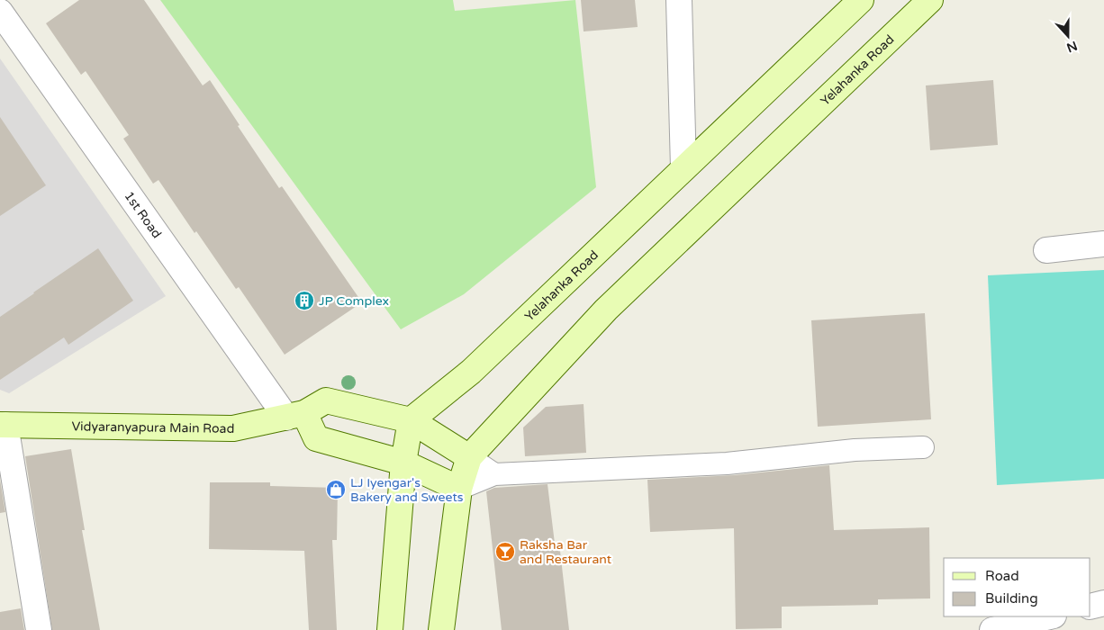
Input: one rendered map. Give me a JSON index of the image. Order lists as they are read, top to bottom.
{
  "streets": {
    "main road": ["Yelahanka Road", "Vidyaranyapura Main Road"],
    "street": ["1st Road"]
  },
  "crossings": [
    ["Yelahanka Road", "Vidyaranyapura Main Road"],
    ["1st Road", "Vidyaranyapura Main Road"]
  ],
  "places": {
    "building": ["JP Complex"],
    "shop": ["LJ Iyengar's Bakery and Sweets"],
    "bar": ["Raksha Bar and Restaurant"]
  },
  "legend": ["Road", "Building"],
  "north": "bottom"
}
